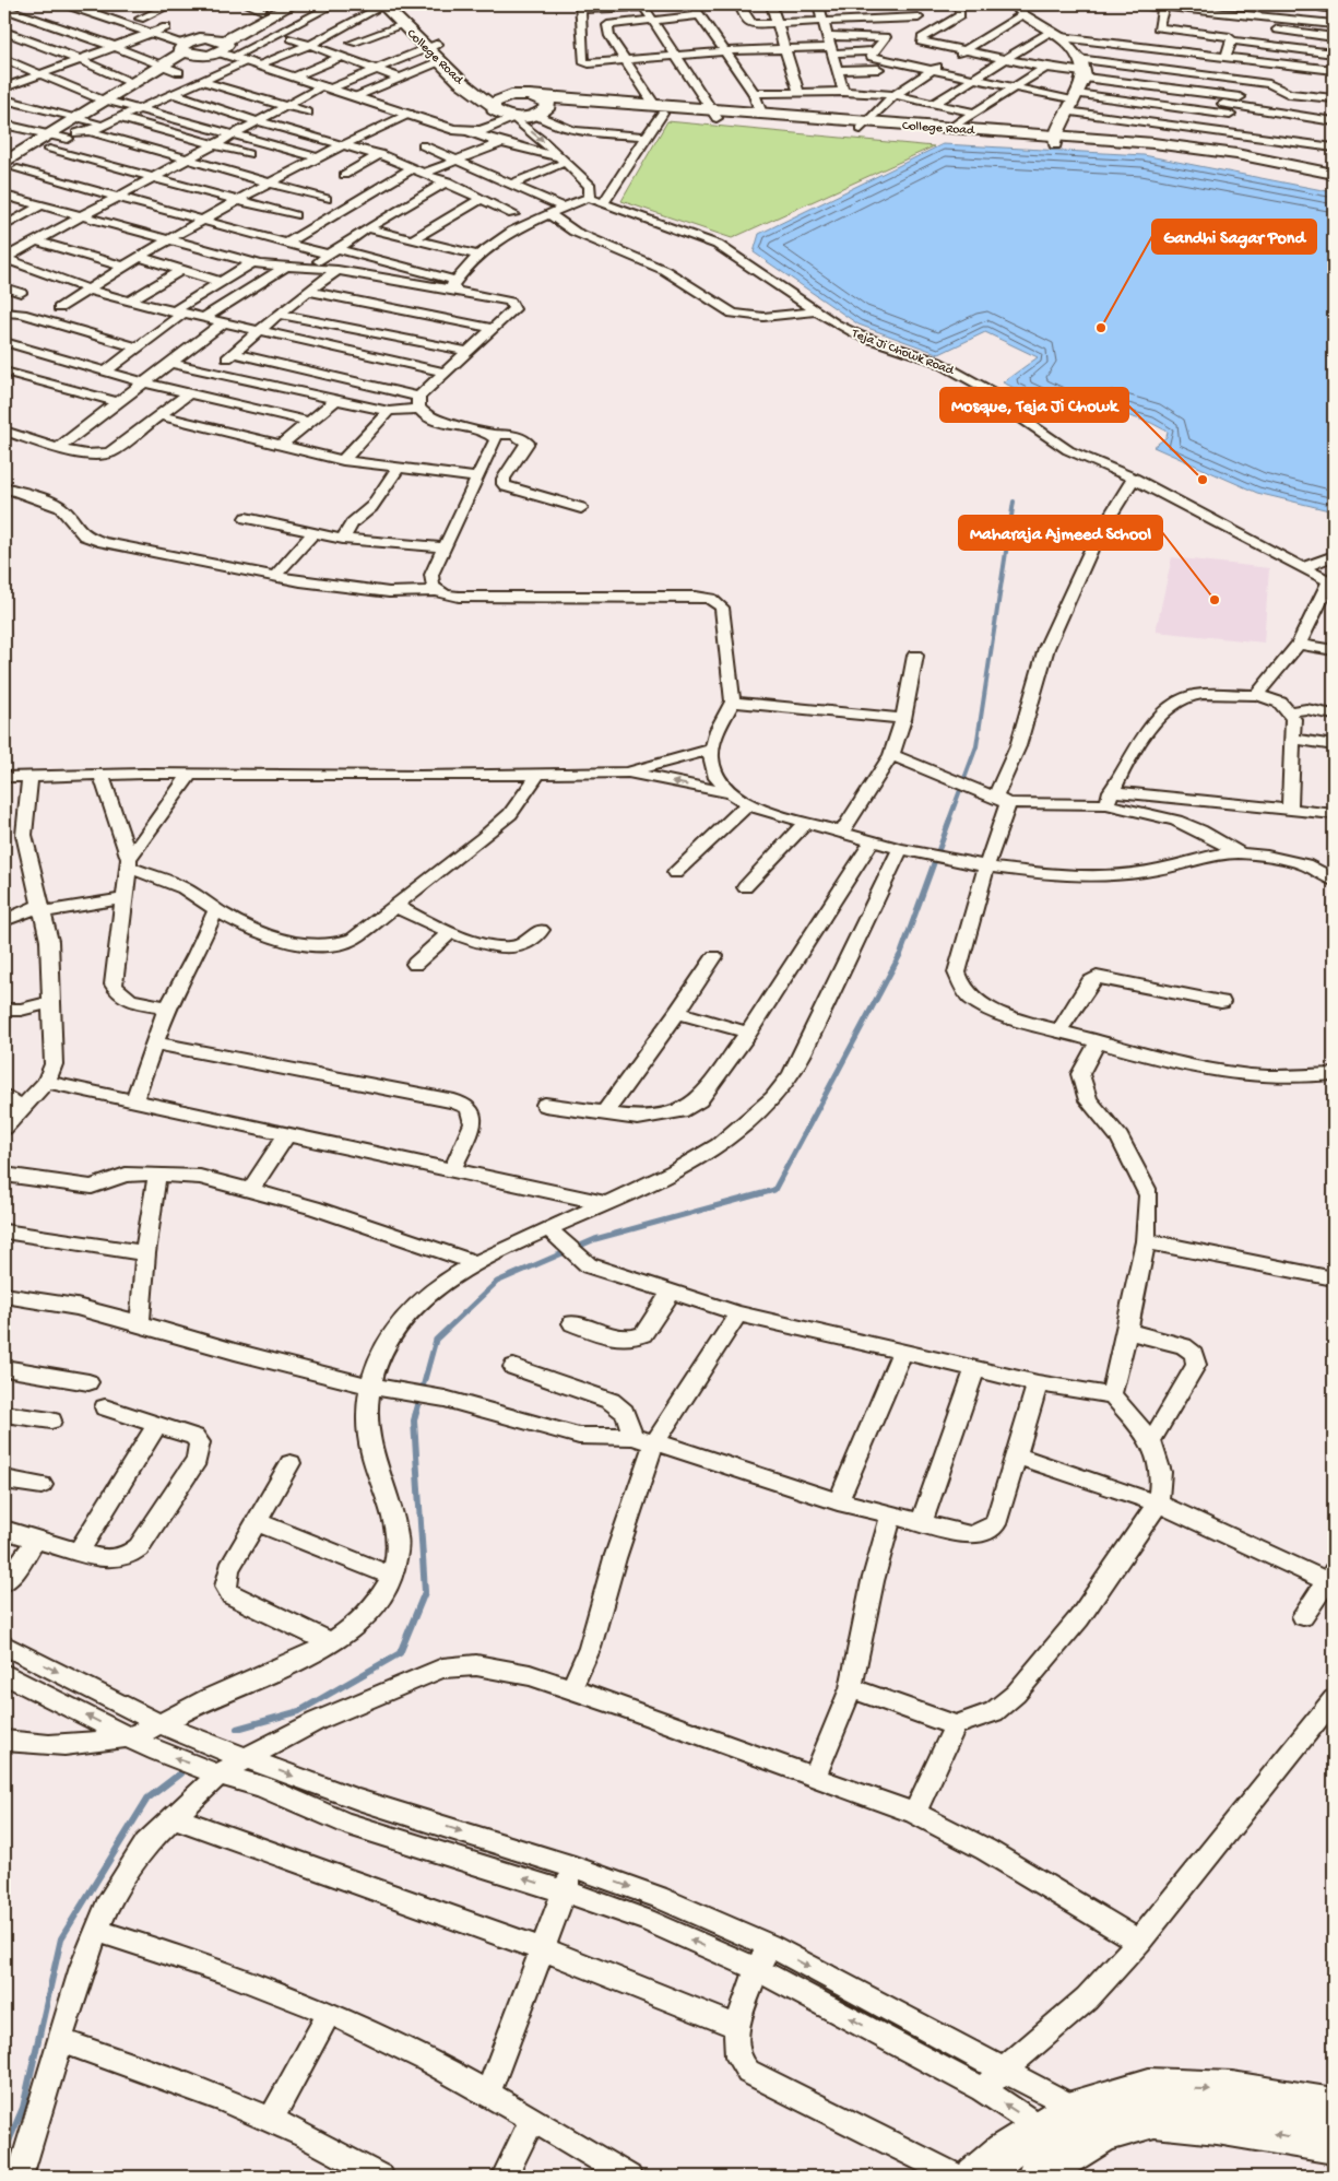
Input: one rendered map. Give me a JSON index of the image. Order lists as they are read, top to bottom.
{
  "streets": {
    "main road": ["College Road"],
    "street": ["Teja Ji Chowk Road"]
  },
  "places": ["Gandhi Sagar Pond", "Mosque, Teja Ji Chowk", "Maharaja Ajmeed School"]
}
